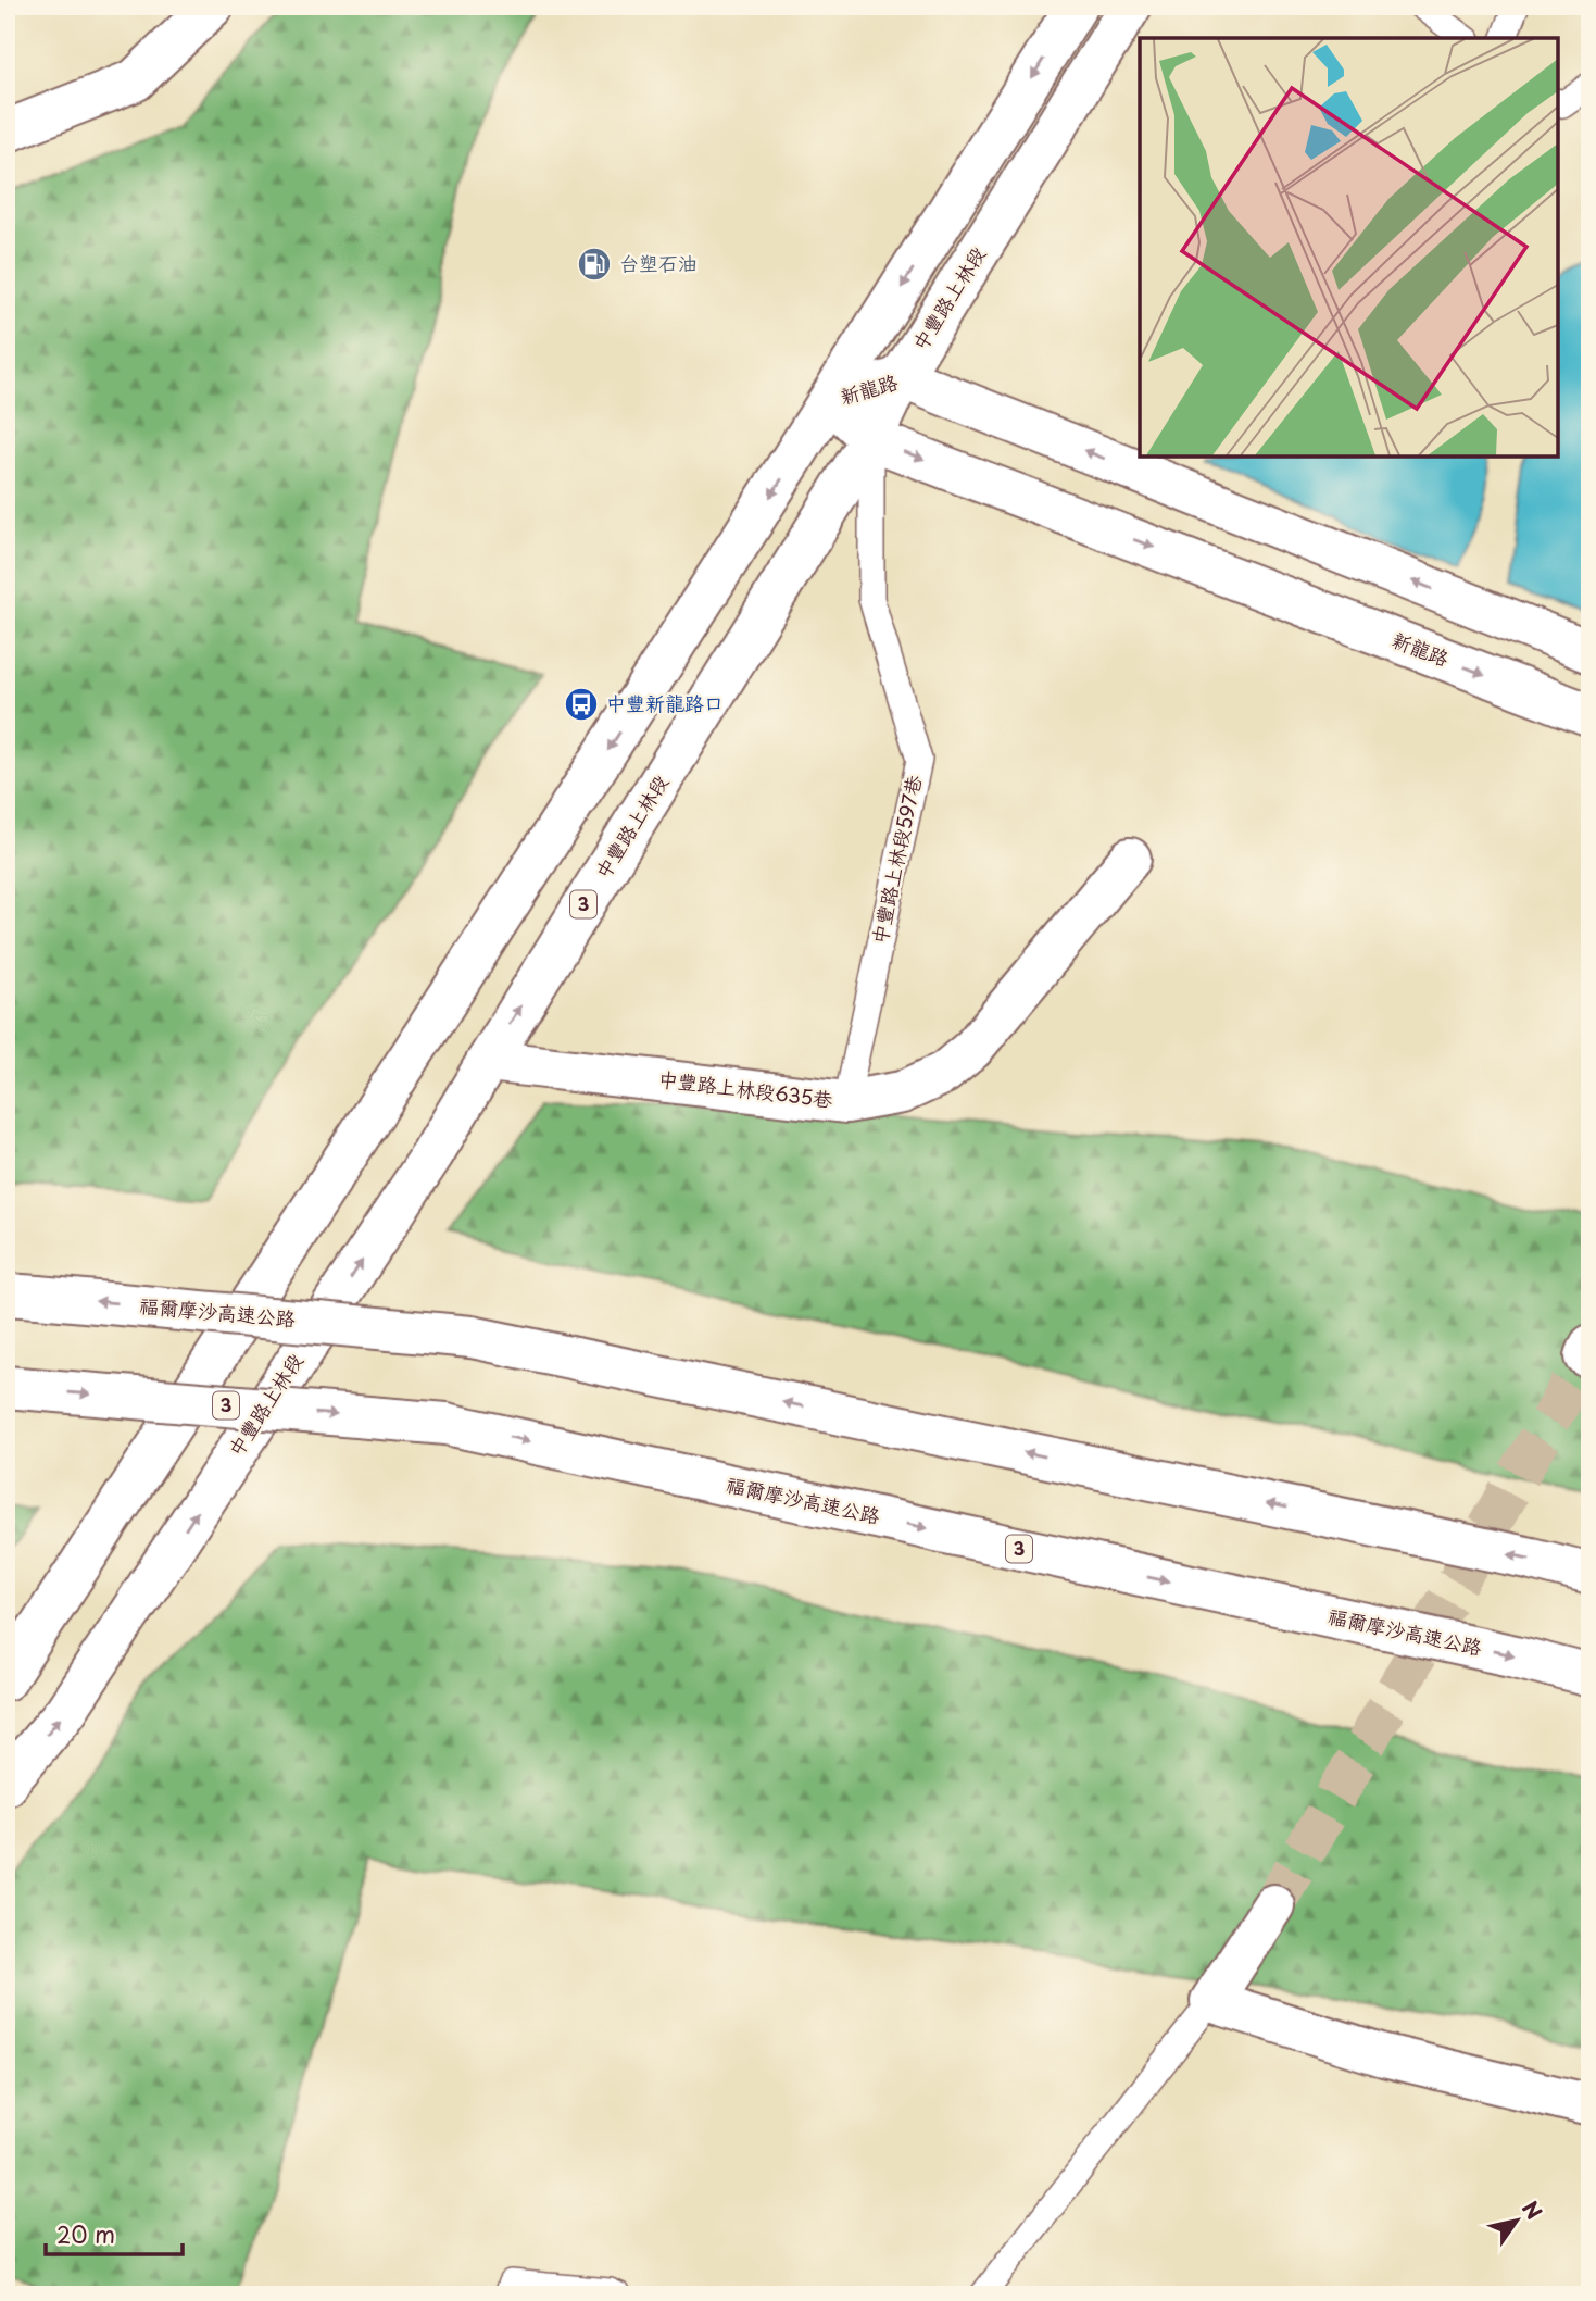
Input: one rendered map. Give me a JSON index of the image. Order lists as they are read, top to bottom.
{
  "streets": {
    "main road": [
      "中豐路上林段",
      "新龍路",
      "3",
      "中豐路上林段635巷",
      "福爾摩沙高速公路"
    ],
    "lane": ["中豐路上林段597巷"]
  },
  "crossings": [
    ["中豐路上林段", "新龍路"],
    ["中豐路上林段", "中豐路上林段597巷"],
    ["中豐路上林段", "中豐路上林段635巷"],
    ["新龍路", "中豐路上林段597巷"],
    ["新龍路", "3"],
    ["中豐路上林段597巷", "中豐路上林段635巷"]
  ],
  "places": {
    "fuel station": ["台塑石油"],
    "bus stop": ["中豐新龍路口"]
  },
  "scale_bar": "20 m",
  "north": "top right"
}
